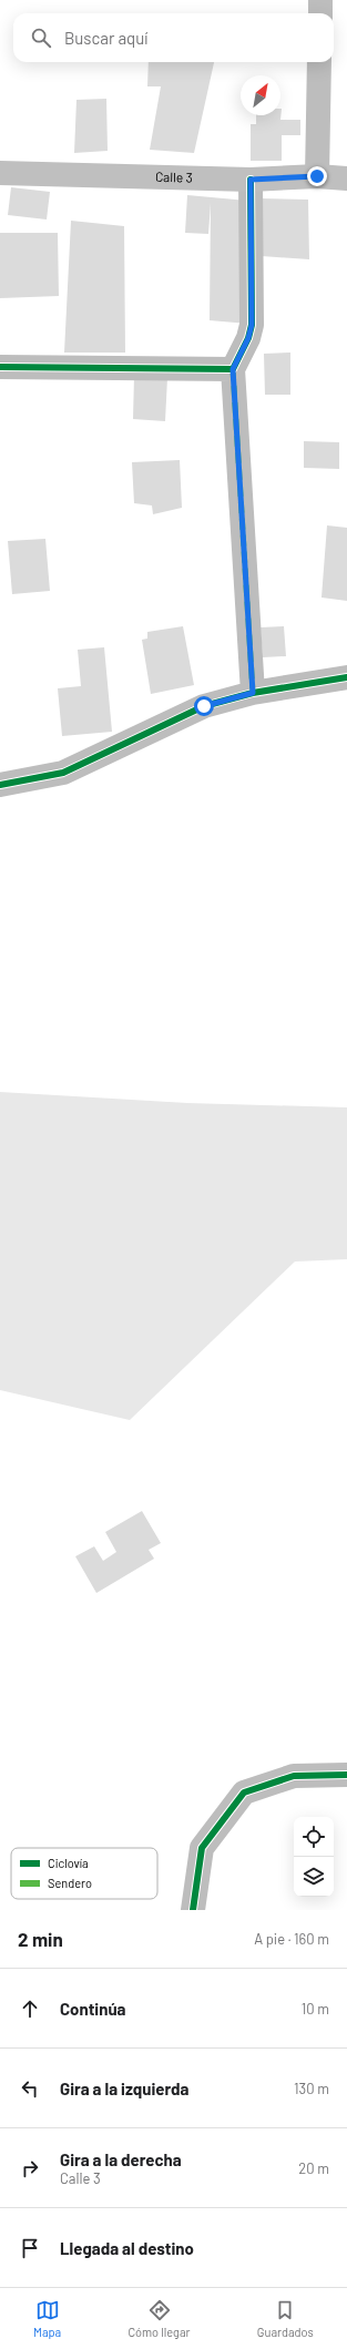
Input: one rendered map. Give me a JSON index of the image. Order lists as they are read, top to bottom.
{
  "streets": {
    "street": ["Calle 3"]
  },
  "legend": ["Ciclovía", "Sendero"],
  "north": "top right",
  "page": {
    "search": "Buscar aquí",
    "heading": ["2 min", "A pie · 160 m"],
    "list": [
      ["Continúa", "10 m"],
      ["Gira a la izquierda", "130 m"],
      ["Gira a la derecha", "Calle 3", "20 m"],
      "Llegada al destino"
    ],
    "nav": ["Mapa", "Cómo llegar", "Guardados"]
  }
}
